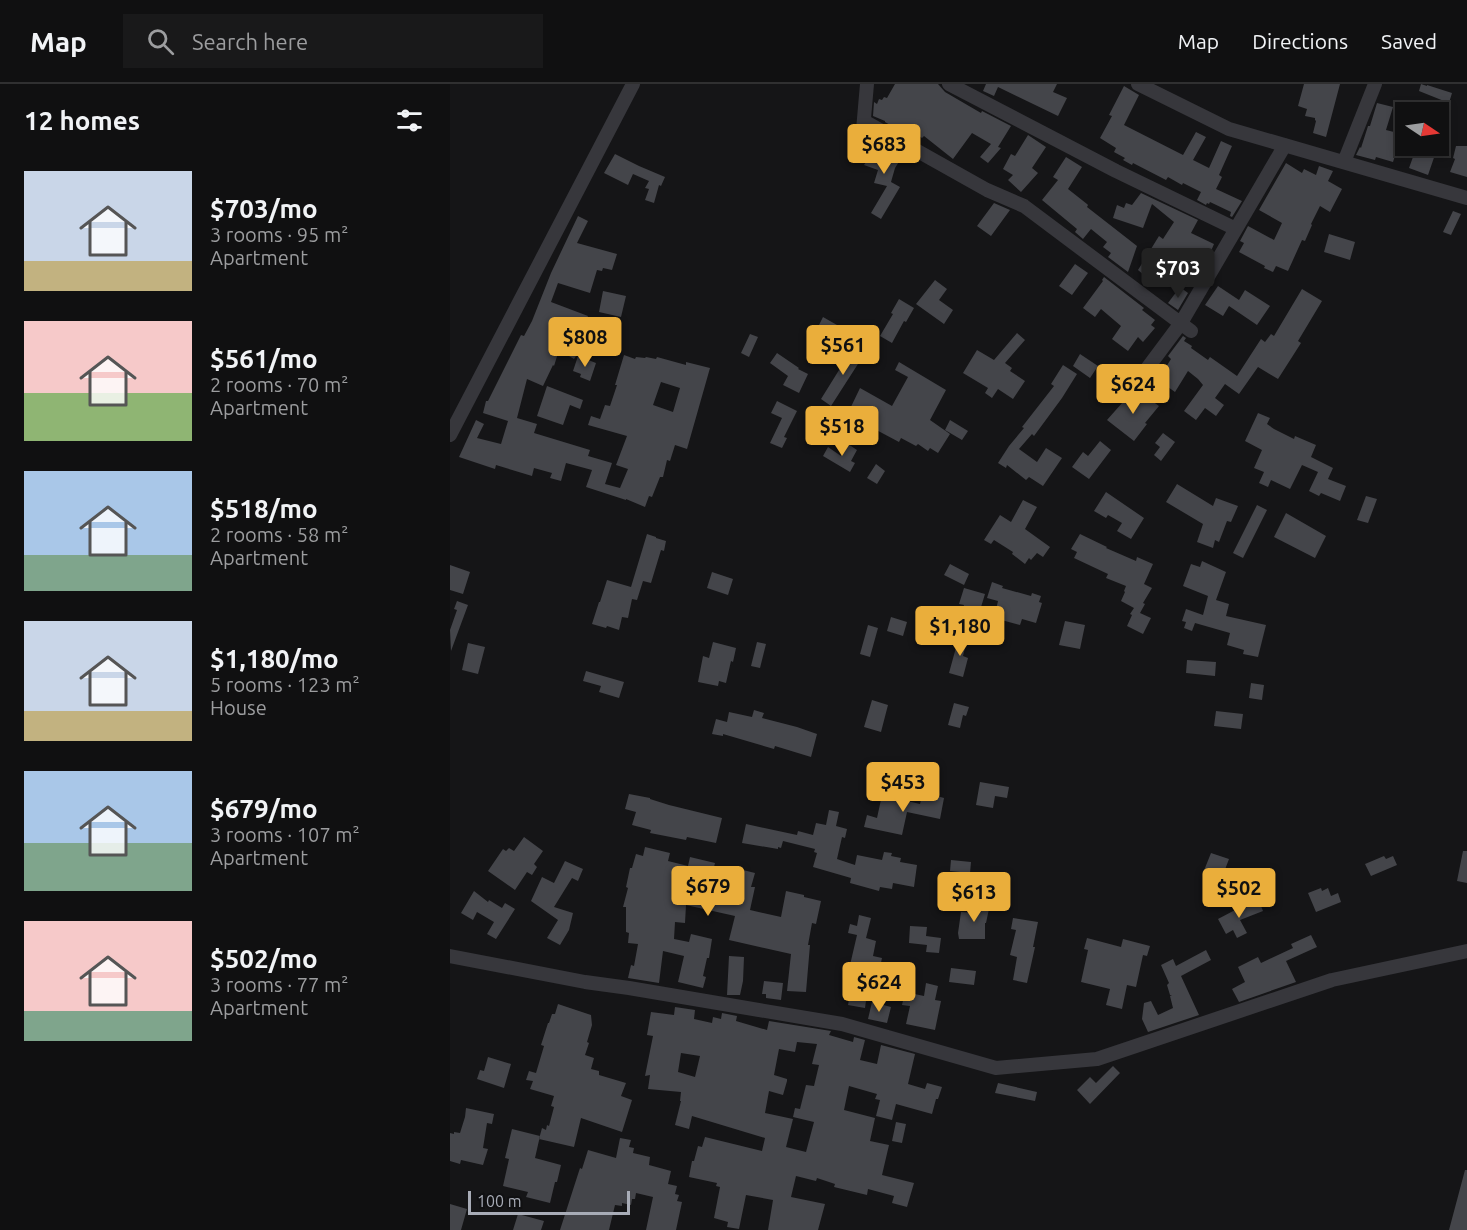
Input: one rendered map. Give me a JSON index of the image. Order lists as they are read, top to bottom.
{
  "scale_bar": "100 m",
  "north": "right",
  "page": {
    "header": "Map",
    "search": "Search here",
    "nav": ["Map", "Directions", "Saved"],
    "heading": "12 homes",
    "price": [
      "$683",
      "$703",
      "$808",
      "$561",
      "$624",
      "$518",
      "$1,180",
      "$453",
      "$679",
      "$502",
      "$613",
      "$624"
    ],
    "list": [
      {
        "name": "$703/mo",
        "note": "3 rooms · 95 m² · Apartment"
      },
      {
        "name": "$561/mo",
        "note": "2 rooms · 70 m² · Apartment"
      },
      {
        "name": "$518/mo",
        "note": "2 rooms · 58 m² · Apartment"
      },
      {
        "name": "$1,180/mo",
        "note": "5 rooms · 123 m² · House"
      },
      {
        "name": "$679/mo",
        "note": "3 rooms · 107 m² · Apartment"
      },
      {
        "name": "$502/mo",
        "note": "3 rooms · 77 m² · Apartment"
      }
    ],
    "scale": "100 m"
  }
}
